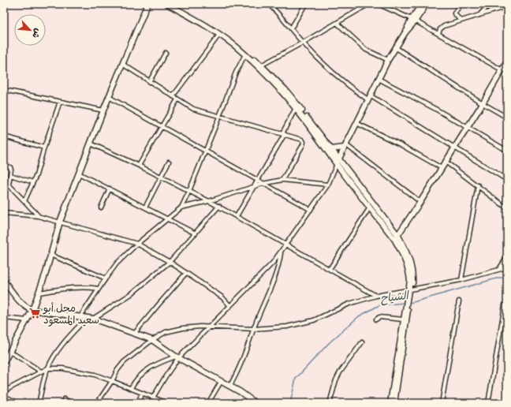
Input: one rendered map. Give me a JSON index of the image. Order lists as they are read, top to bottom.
{
  "water": ["الشياح"],
  "places": {
    "supermarket": ["محل أبو سعيد المسعود"]
  },
  "north": "bottom right"
}
